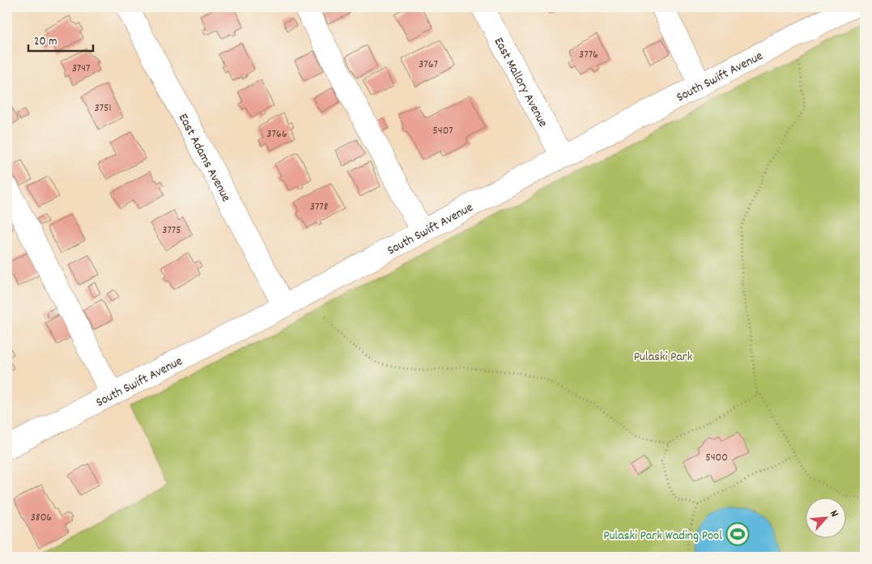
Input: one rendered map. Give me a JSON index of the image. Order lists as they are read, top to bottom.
{
  "streets": {
    "street": ["South Swift Avenue", "East Mallory Avenue", "East Adams Avenue"]
  },
  "crossings": [
    ["South Swift Avenue", "East Mallory Avenue"],
    ["South Swift Avenue", "East Adams Avenue"]
  ],
  "parks": ["Pulaski Park"],
  "places": {
    "sports": ["Pulaski Park Wading Pool"]
  },
  "house_numbers": [
    "3776",
    "3767",
    "3747",
    "3751",
    "5407",
    "3766",
    "3778",
    "3775",
    "5400",
    "3806"
  ],
  "scale_bar": "20 m",
  "north": "top right"
}
